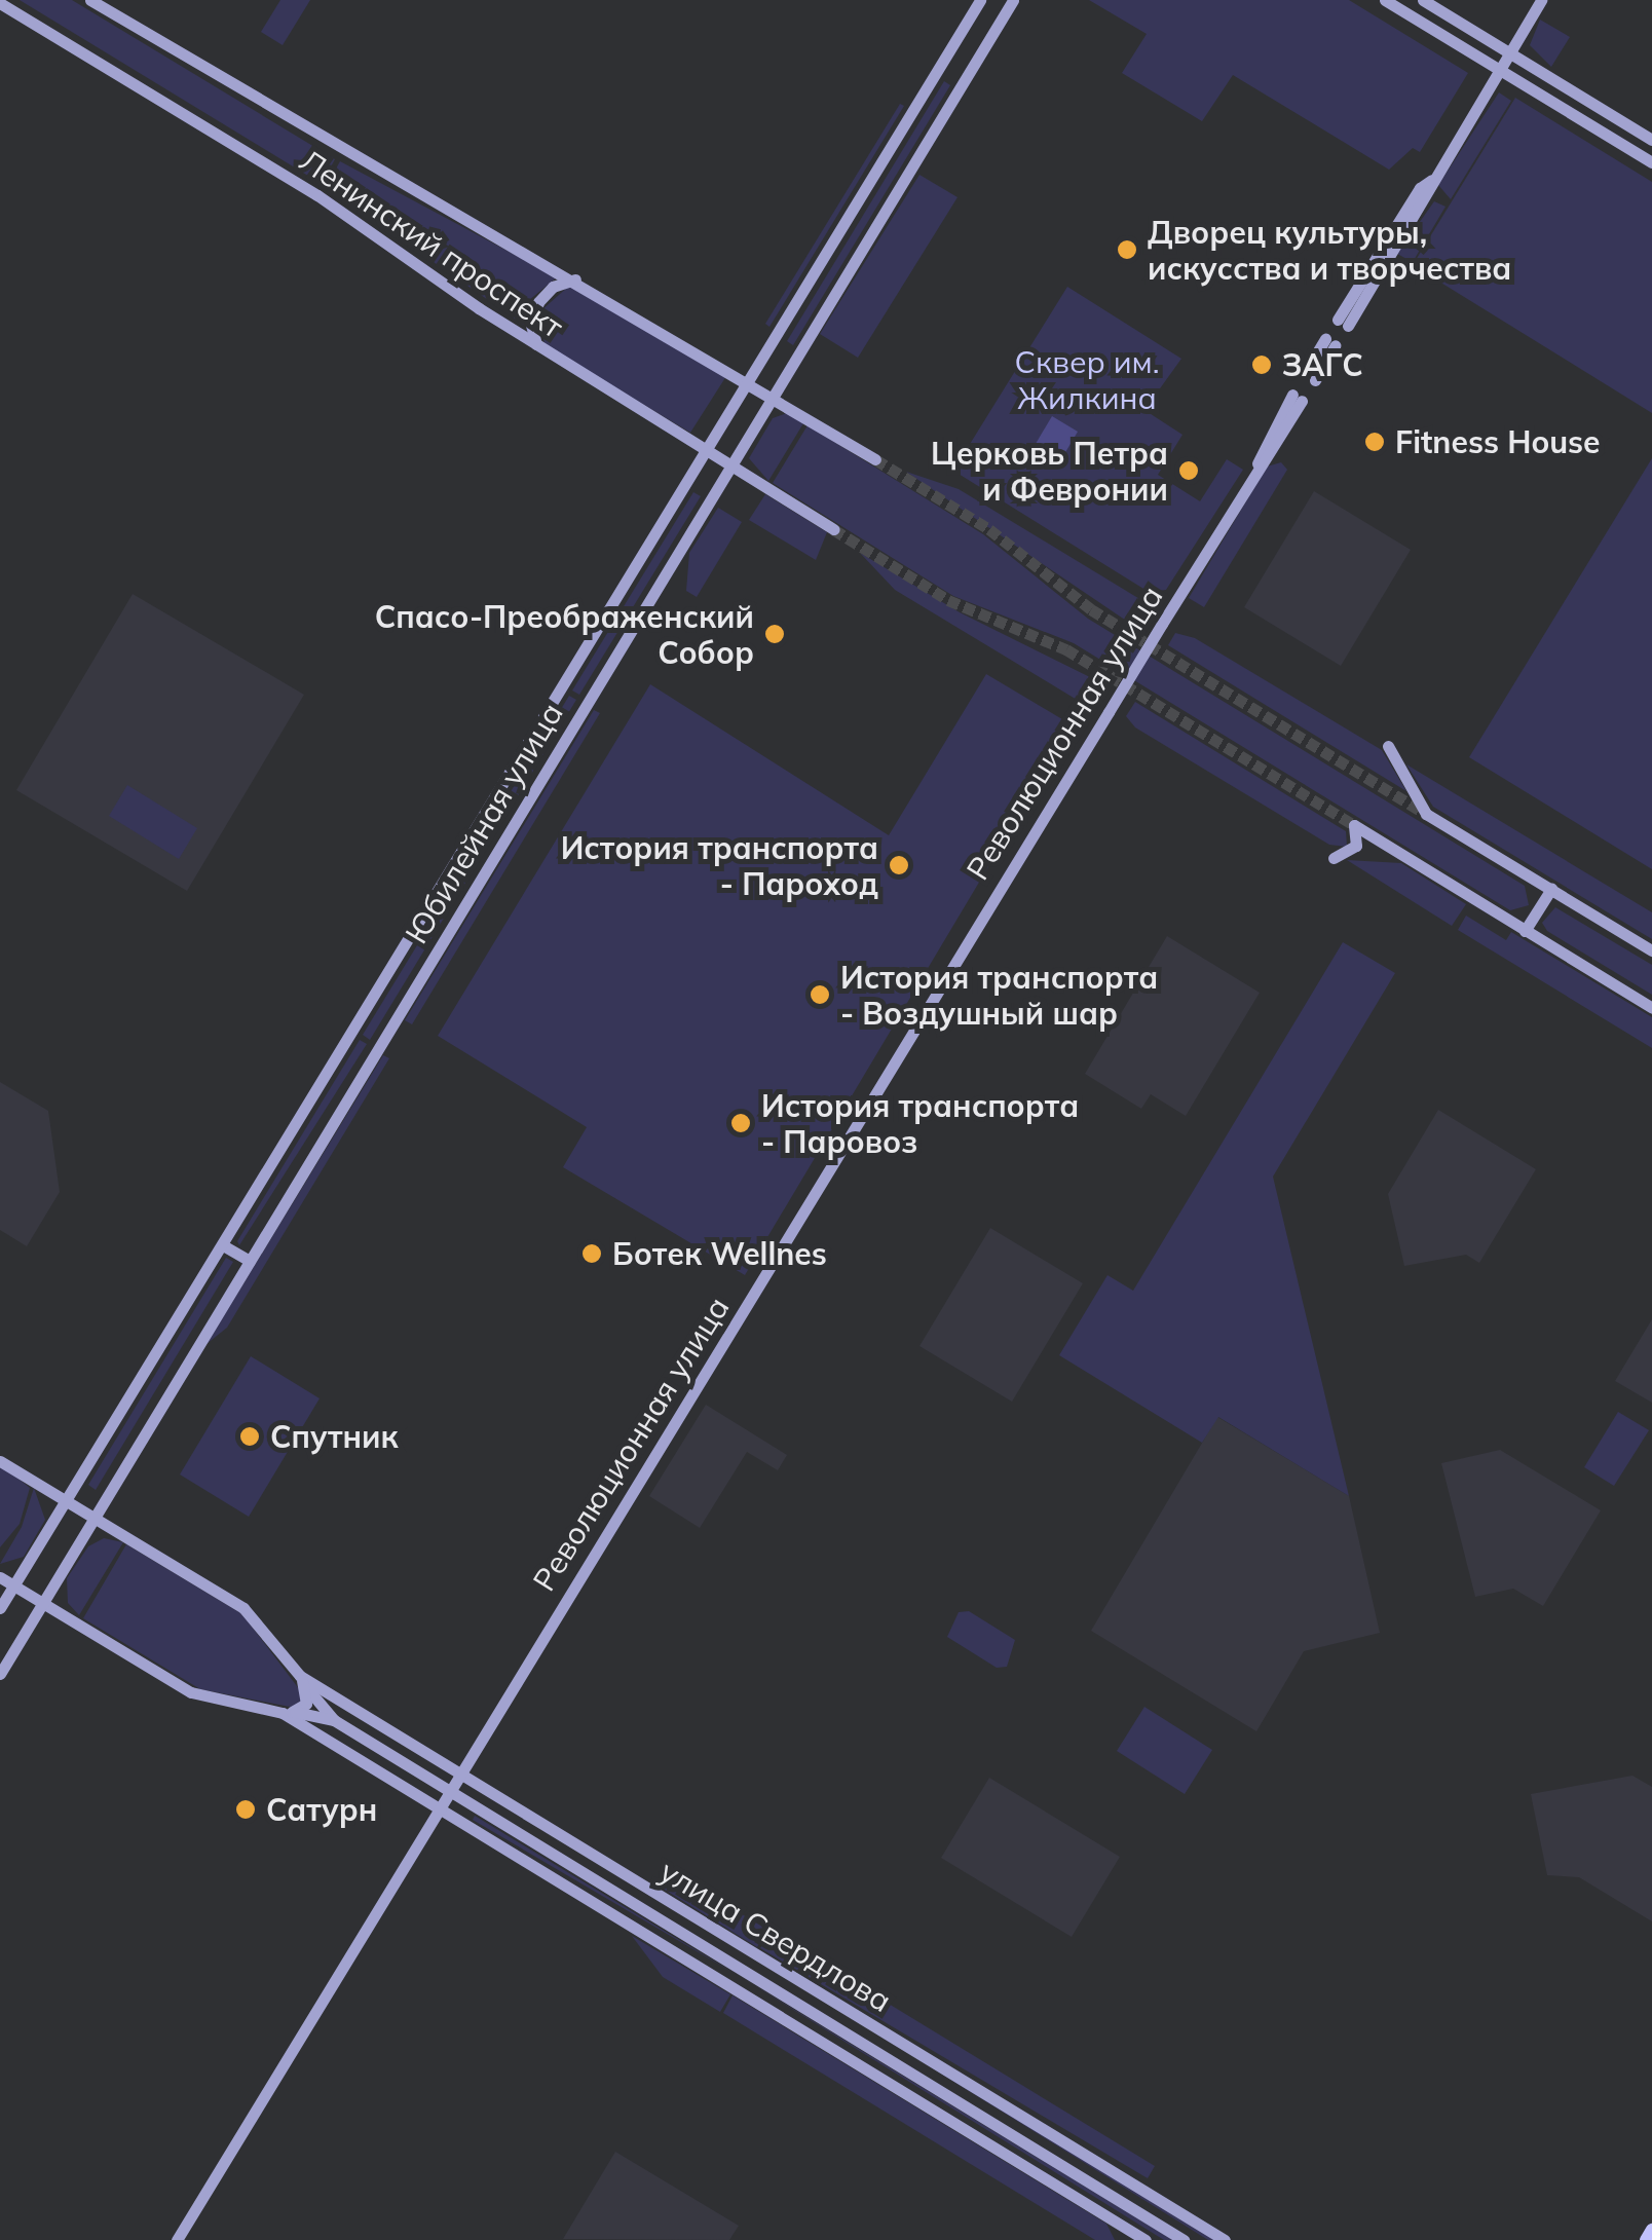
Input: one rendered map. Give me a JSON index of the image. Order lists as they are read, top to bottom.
{
  "streets": {
    "main road": [
      "Ленинский проспект",
      "Революционная улица",
      "Юбилейная улица",
      "улица Свердлова"
    ]
  },
  "crossings": [
    ["Ленинский проспект", "Юбилейная улица"],
    ["Революционная улица", "улица Свердлова"],
    ["Юбилейная улица", "улица Свердлова"]
  ],
  "parks": ["Сквер им. Жилкина"],
  "places": [
    "Дворец культуры, искусства и творчества",
    "ЗАГС",
    "Fitness House",
    "Церковь Петра и Февронии",
    "Спасо-Преображенский Собор",
    "История транспорта - Пароход",
    "История транспорта - Воздушный шар",
    "История транспорта - Паровоз",
    "Ботек Wellnes",
    "Спутник",
    "Сатурн"
  ]
}
